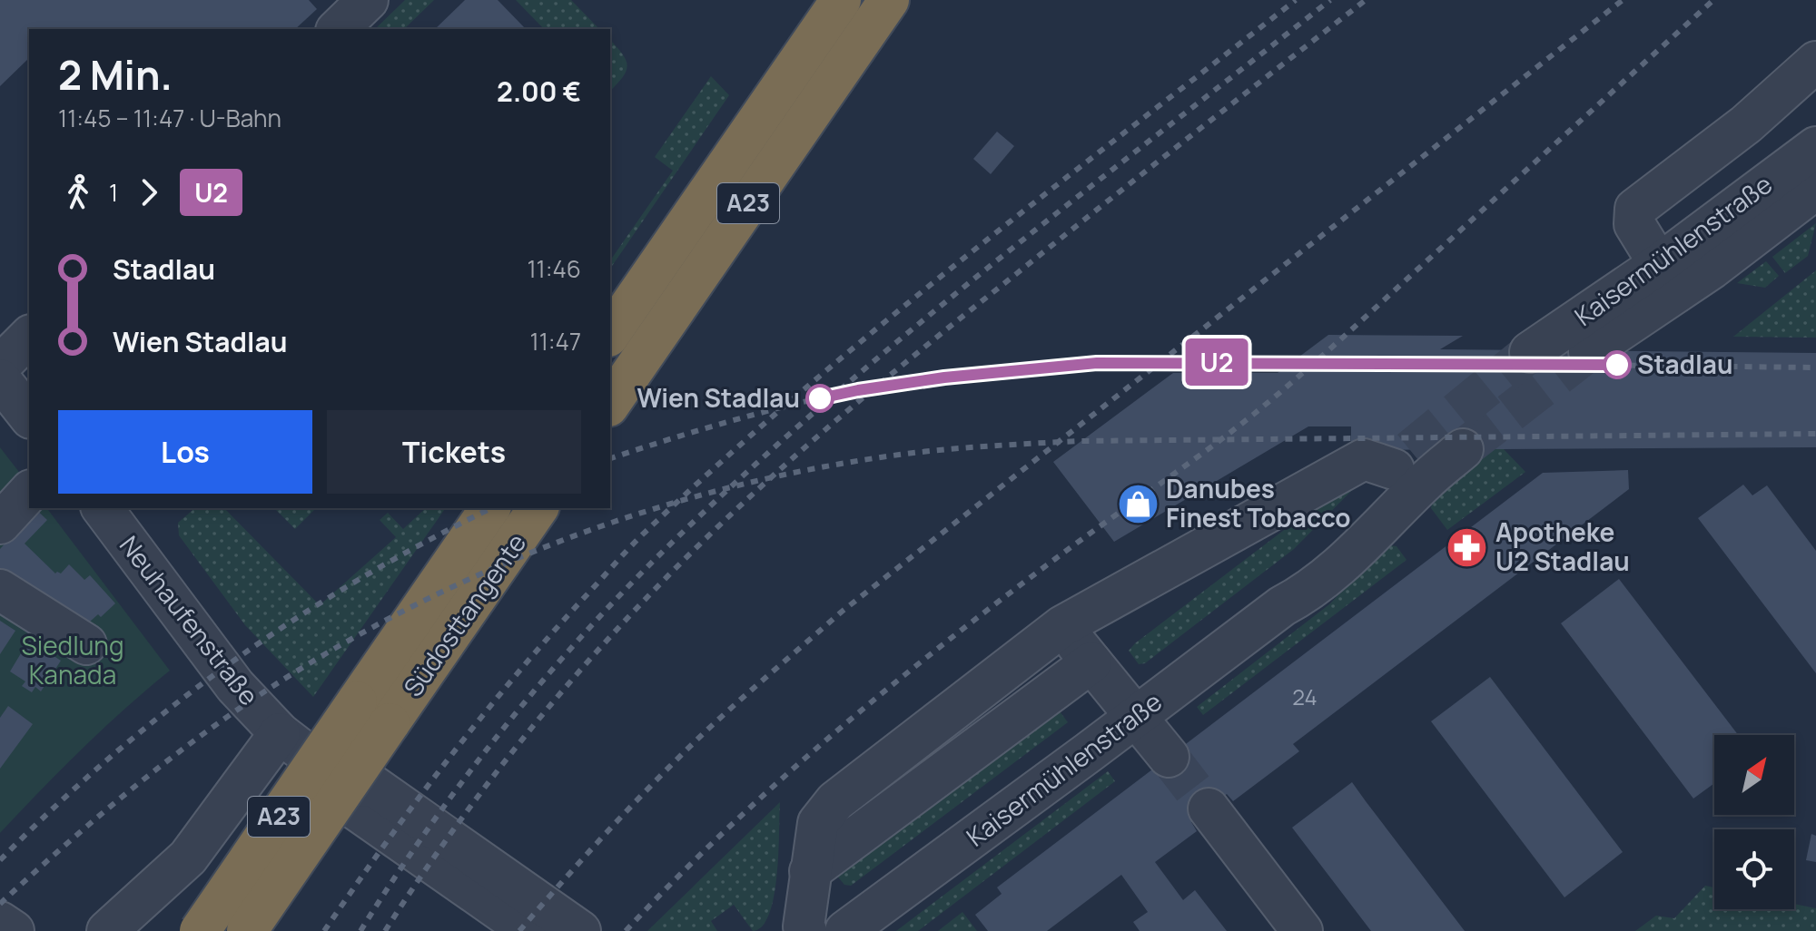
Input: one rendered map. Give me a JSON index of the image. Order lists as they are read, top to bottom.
{
  "streets": {
    "highway": ["A23", "Südosttangente"],
    "street": ["Kaisermühlenstraße", "Neuhaufenstraße"]
  },
  "parks": ["Siedlung Kanada"],
  "places": {
    "other": ["Stadlau", "Wien Stadlau"],
    "shop": ["Danubes Finest Tobacco"],
    "pharmacy": ["Apotheke U2 Stadlau"]
  },
  "lines": ["metro line U2"],
  "house_numbers": ["24"],
  "north": "top right",
  "page": {
    "on_map": "U2",
    "heading": ["2 Min.", "11:45 – 11:47 · U-Bahn", "2.00 €"],
    "legs": ["1", "U2"],
    "list": [
      {
        "name": "Stadlau",
        "value": "11:46"
      },
      {
        "name": "Wien Stadlau",
        "value": "11:47"
      }
    ],
    "buttons": ["Los", "Tickets"]
  }
}
